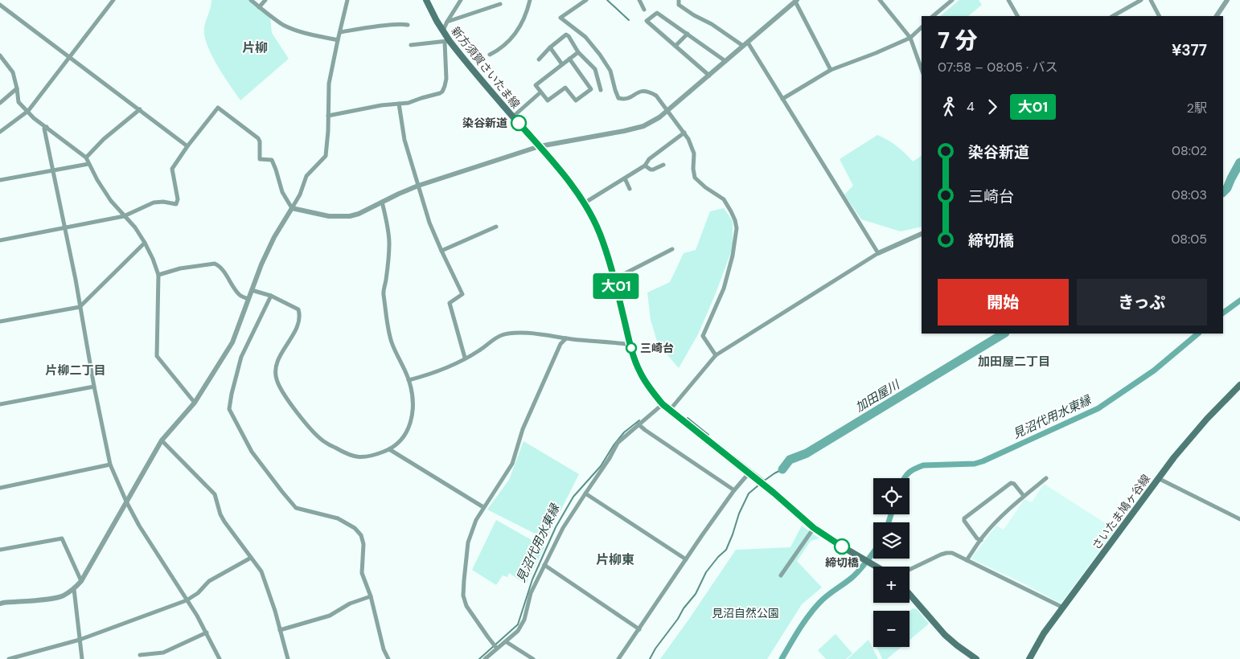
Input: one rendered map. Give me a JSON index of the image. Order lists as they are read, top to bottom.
{
  "streets": {
    "main road": ["新方須賀さいたま線", "さいたま鳩ヶ谷線"]
  },
  "districts": [
    "片柳",
    "加田屋二丁目",
    "片柳二丁目",
    "片柳東"
  ],
  "water": ["加田屋川", "見沼代用水東縁"],
  "parks": ["見沼自然公園"],
  "places": ["染谷新道", "三崎台", "締切橋"],
  "lines": ["bus line 大01"],
  "page": {
    "on_map": "大01",
    "heading": ["7 分", "07:58 – 08:05 · バス", "¥377"],
    "legs": ["4", "大01", "2駅"],
    "list": [
      {
        "name": "染谷新道",
        "value": "08:02"
      },
      {
        "name": "三崎台",
        "value": "08:03"
      },
      {
        "name": "締切橋",
        "value": "08:05"
      }
    ],
    "buttons": ["開始", "きっぷ"],
    "map_buttons": ["+", "−"]
  }
}
